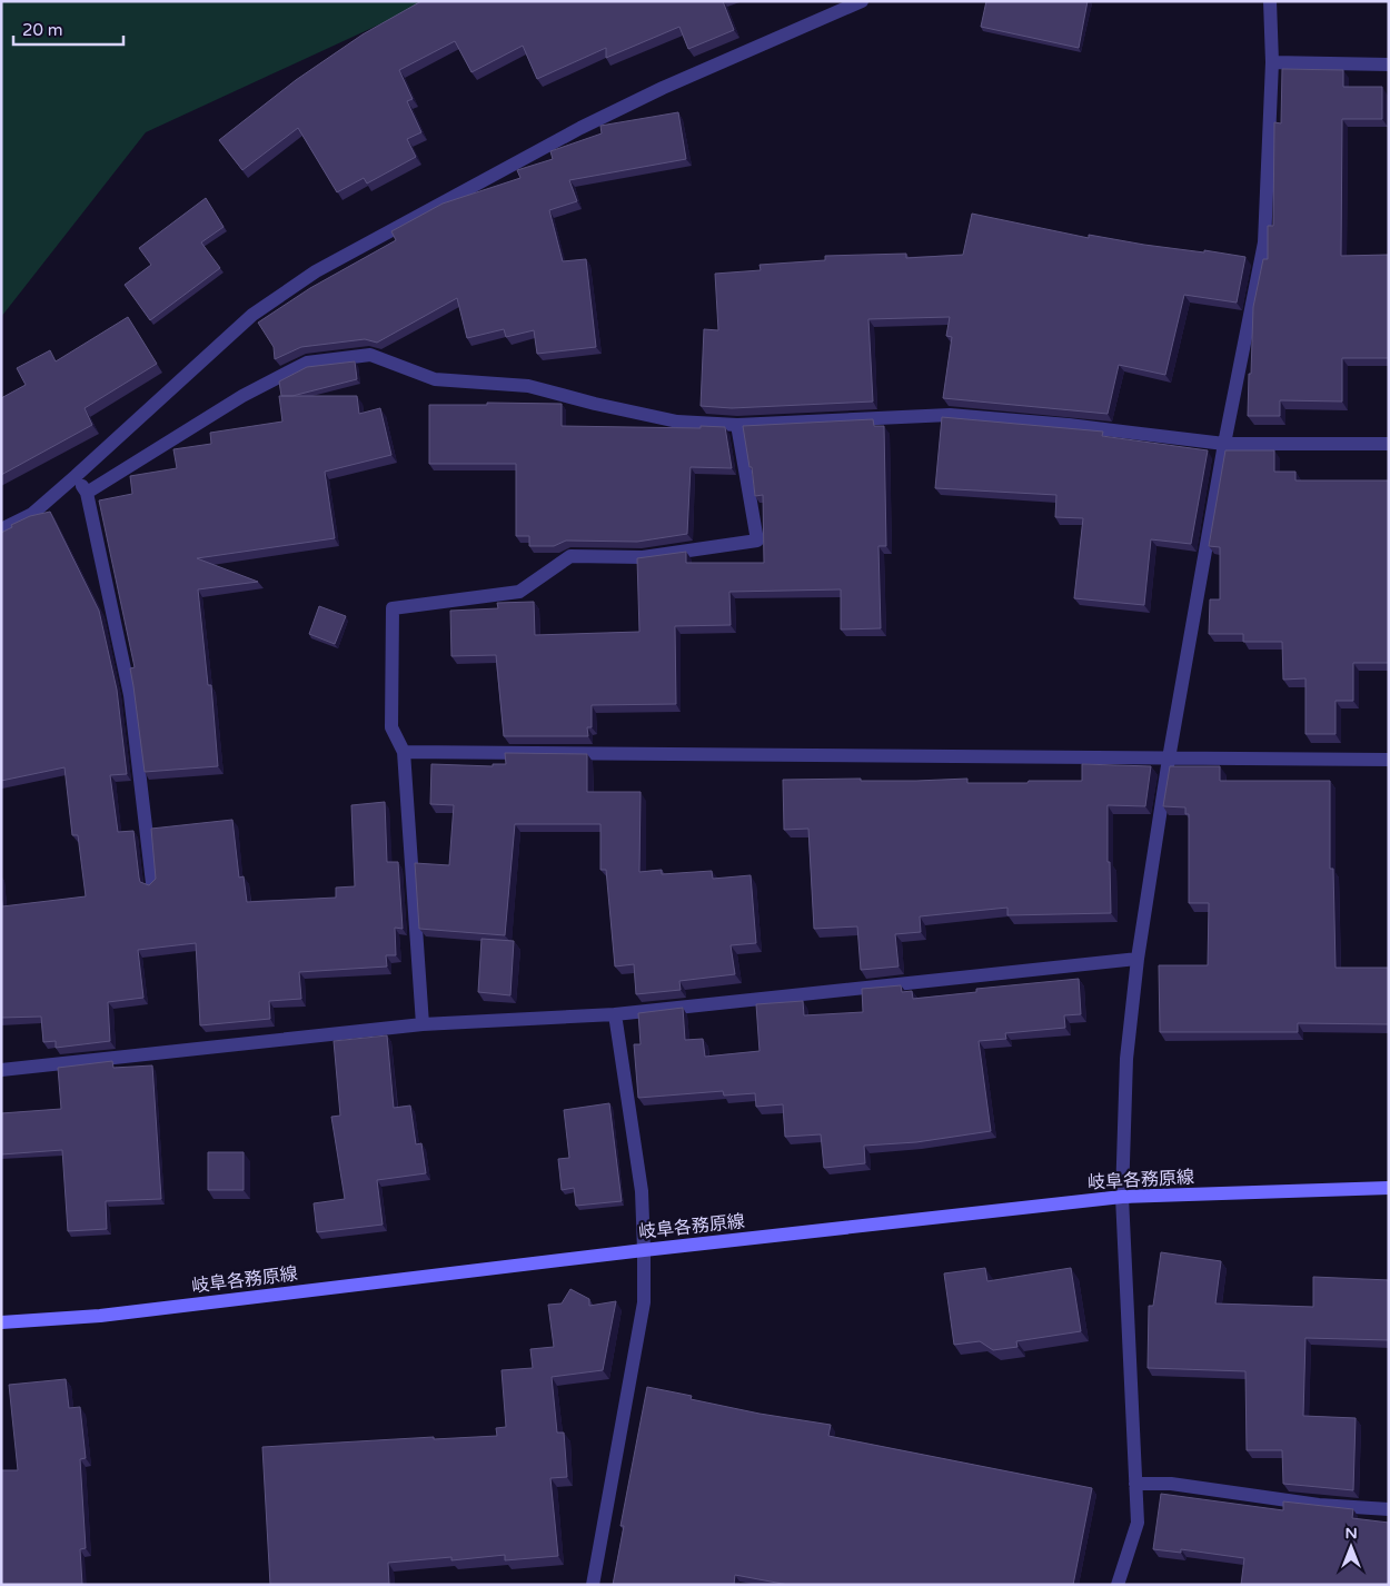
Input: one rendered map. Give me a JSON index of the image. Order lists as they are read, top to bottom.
{
  "streets": {
    "main road": ["岐阜各務原線"]
  },
  "scale_bar": "20 m",
  "north": "top"
}
